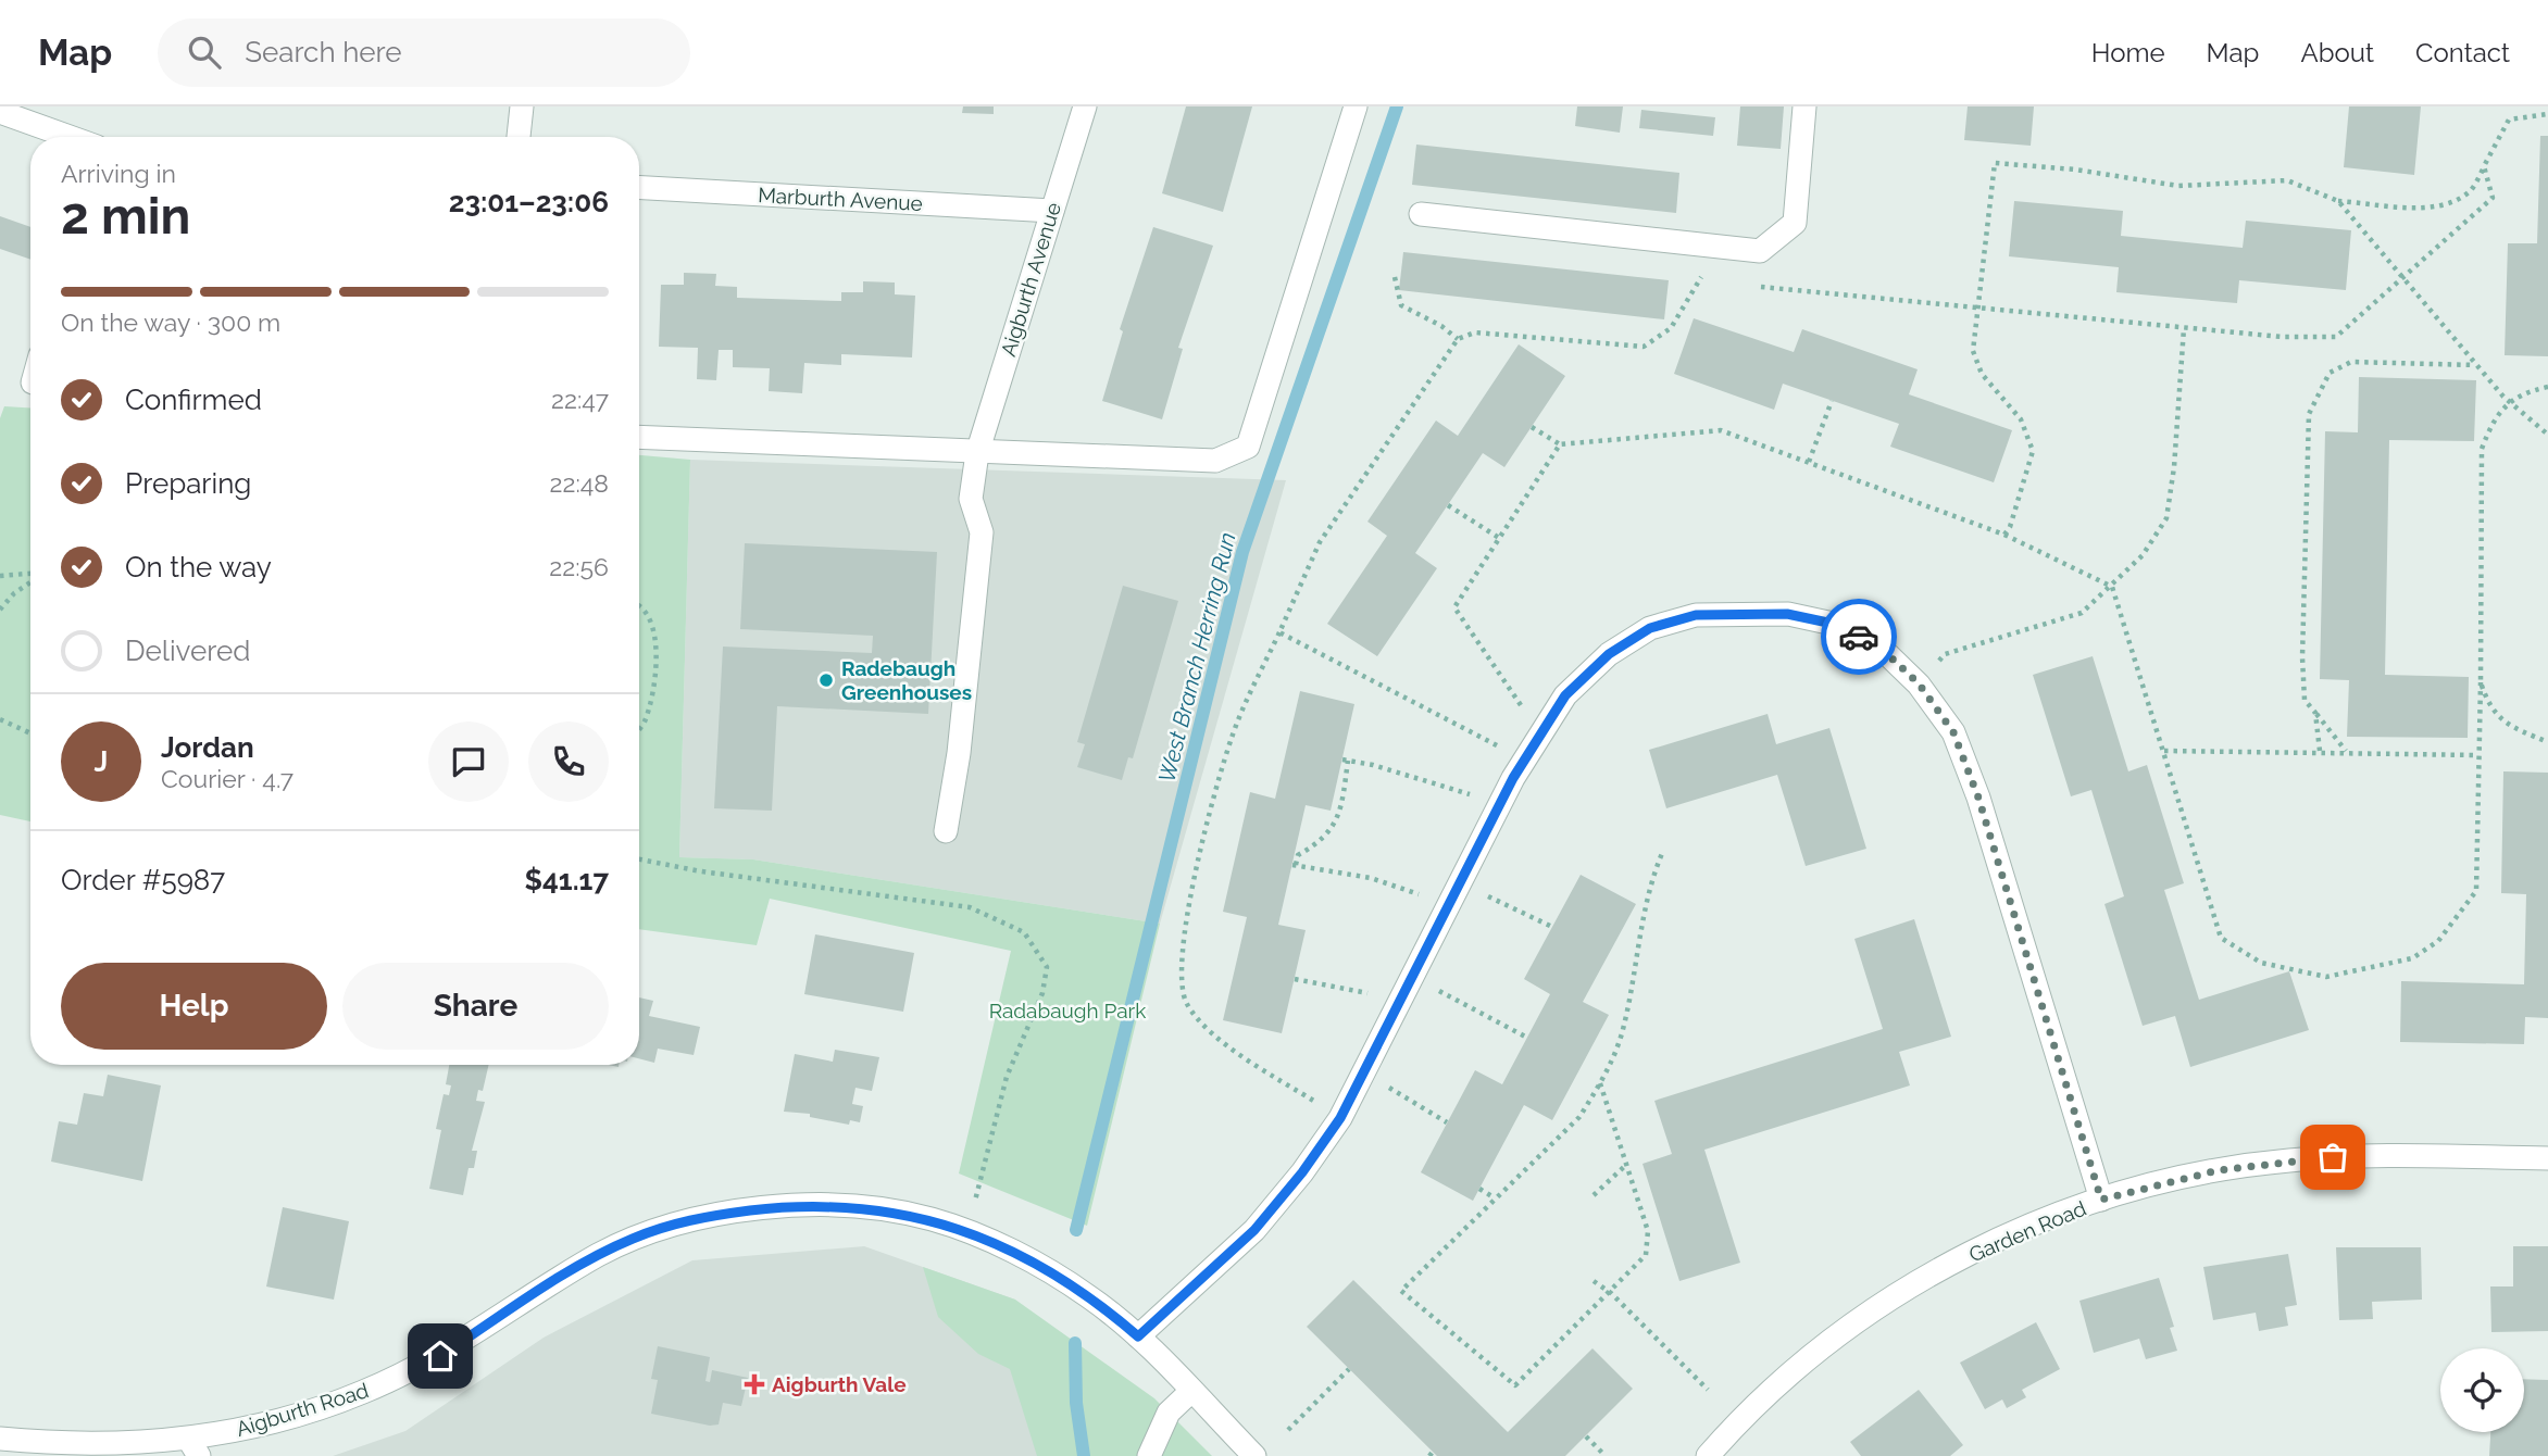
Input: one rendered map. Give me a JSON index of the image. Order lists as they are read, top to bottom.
{
  "streets": {
    "street": [
      "Marburth Avenue",
      "Aigburth Avenue",
      "Garden Road",
      "Aigburth Road"
    ]
  },
  "crossings": [
    ["Marburth Avenue", "Aigburth Avenue"]
  ],
  "water": ["West Branch Herring Run"],
  "parks": ["Radabaugh Park"],
  "places": {
    "other": ["Radebaugh Greenhouses"],
    "health": ["Aigburth Vale"]
  },
  "page": {
    "header": "Map",
    "search": "Search here",
    "nav": [
      "Home",
      "Map",
      "About",
      "Contact"
    ],
    "heading": ["2 min", "Arriving in", "23:01–23:06"],
    "panel": [
      "Jordan",
      "Courier · 4.7",
      "Order #5987",
      "$41.17"
    ],
    "bar": "On the way · 300 m",
    "list": [
      ["Confirmed", "22:47"],
      ["Preparing", "22:48"],
      ["On the way", "22:56"],
      "Delivered"
    ],
    "round": "J",
    "buttons": ["Help", "Share"]
  }
}
